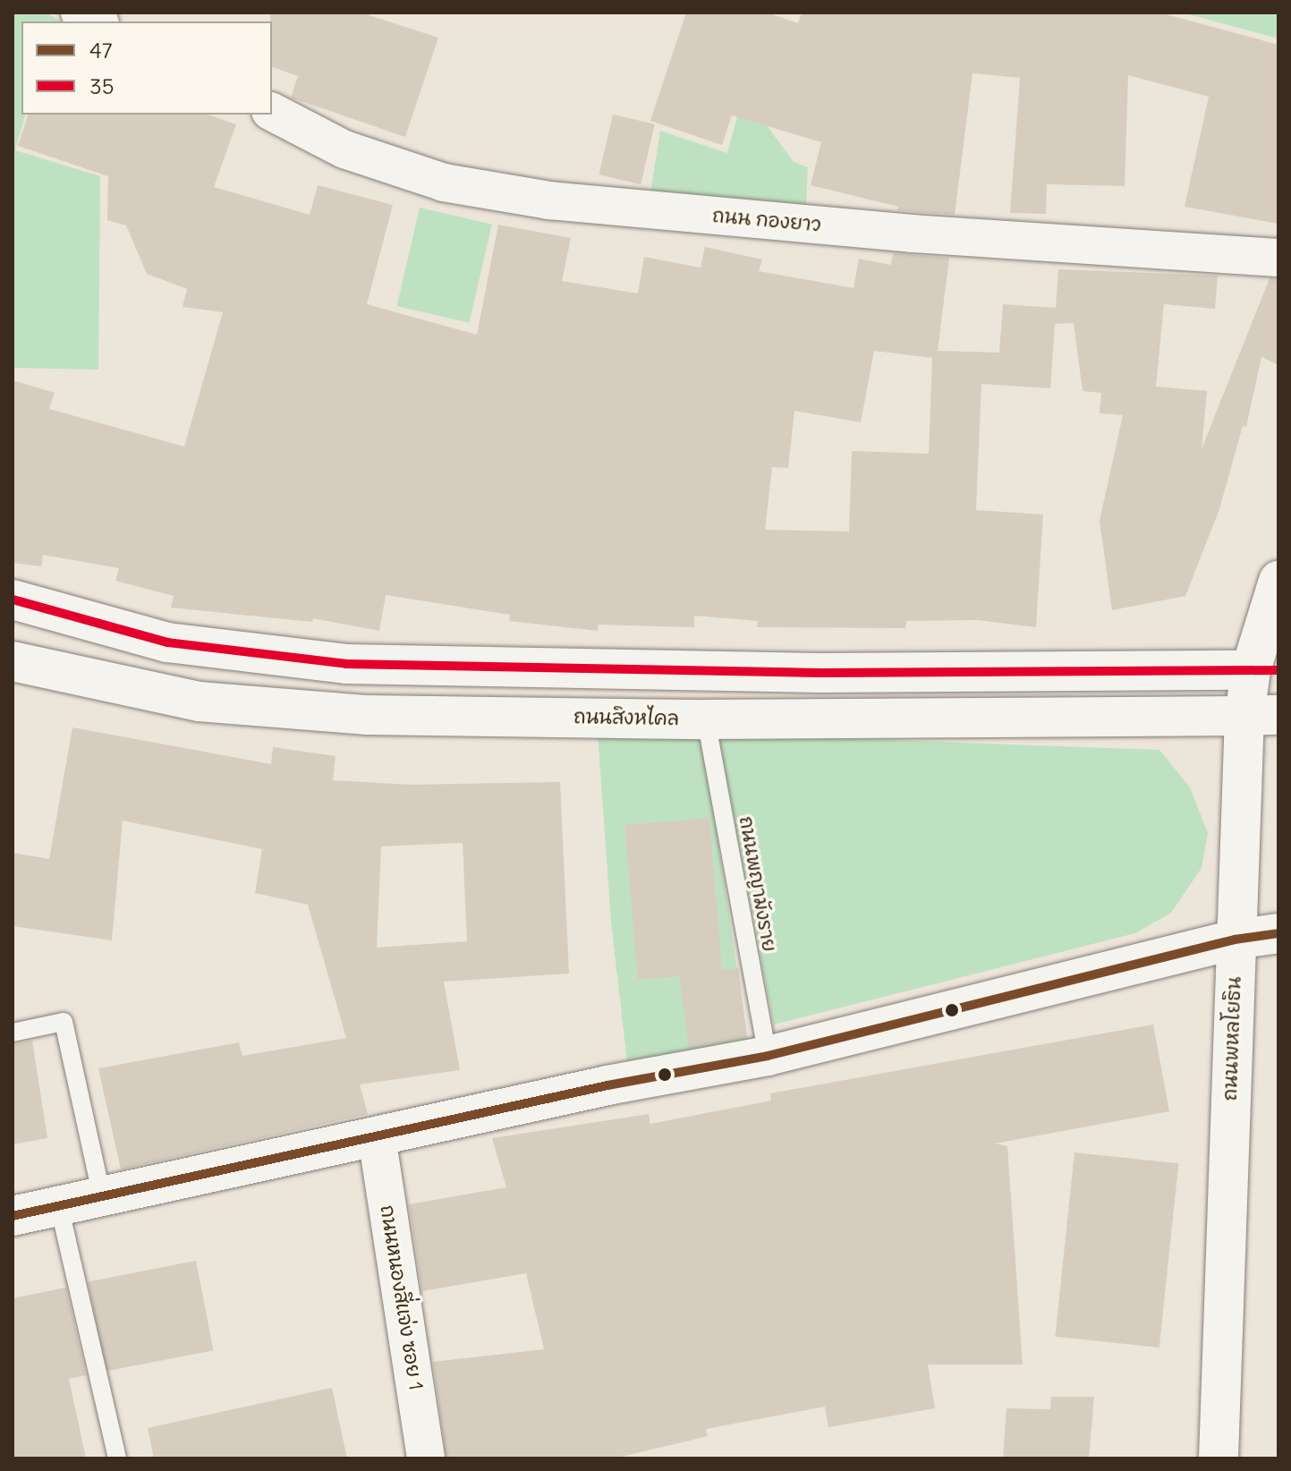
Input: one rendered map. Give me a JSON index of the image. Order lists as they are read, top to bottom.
{
  "streets": {
    "main road": ["ถนนสิงหไคล", "ถนนพหลโยธิน"],
    "street": ["ถนน กองยาว", "ถนนหนองสี่แจ่ง ซอย 1"],
    "lane": ["ถนนพญามังราย"]
  },
  "crossings": [
    ["ถนนสิงหไคล", "ถนนพญามังราย"],
    ["ถนนสิงหไคล", "ถนนพหลโยธิน"]
  ],
  "lines": ["transit line 35", "transit line 47"],
  "legend": ["47", "35"]
}
